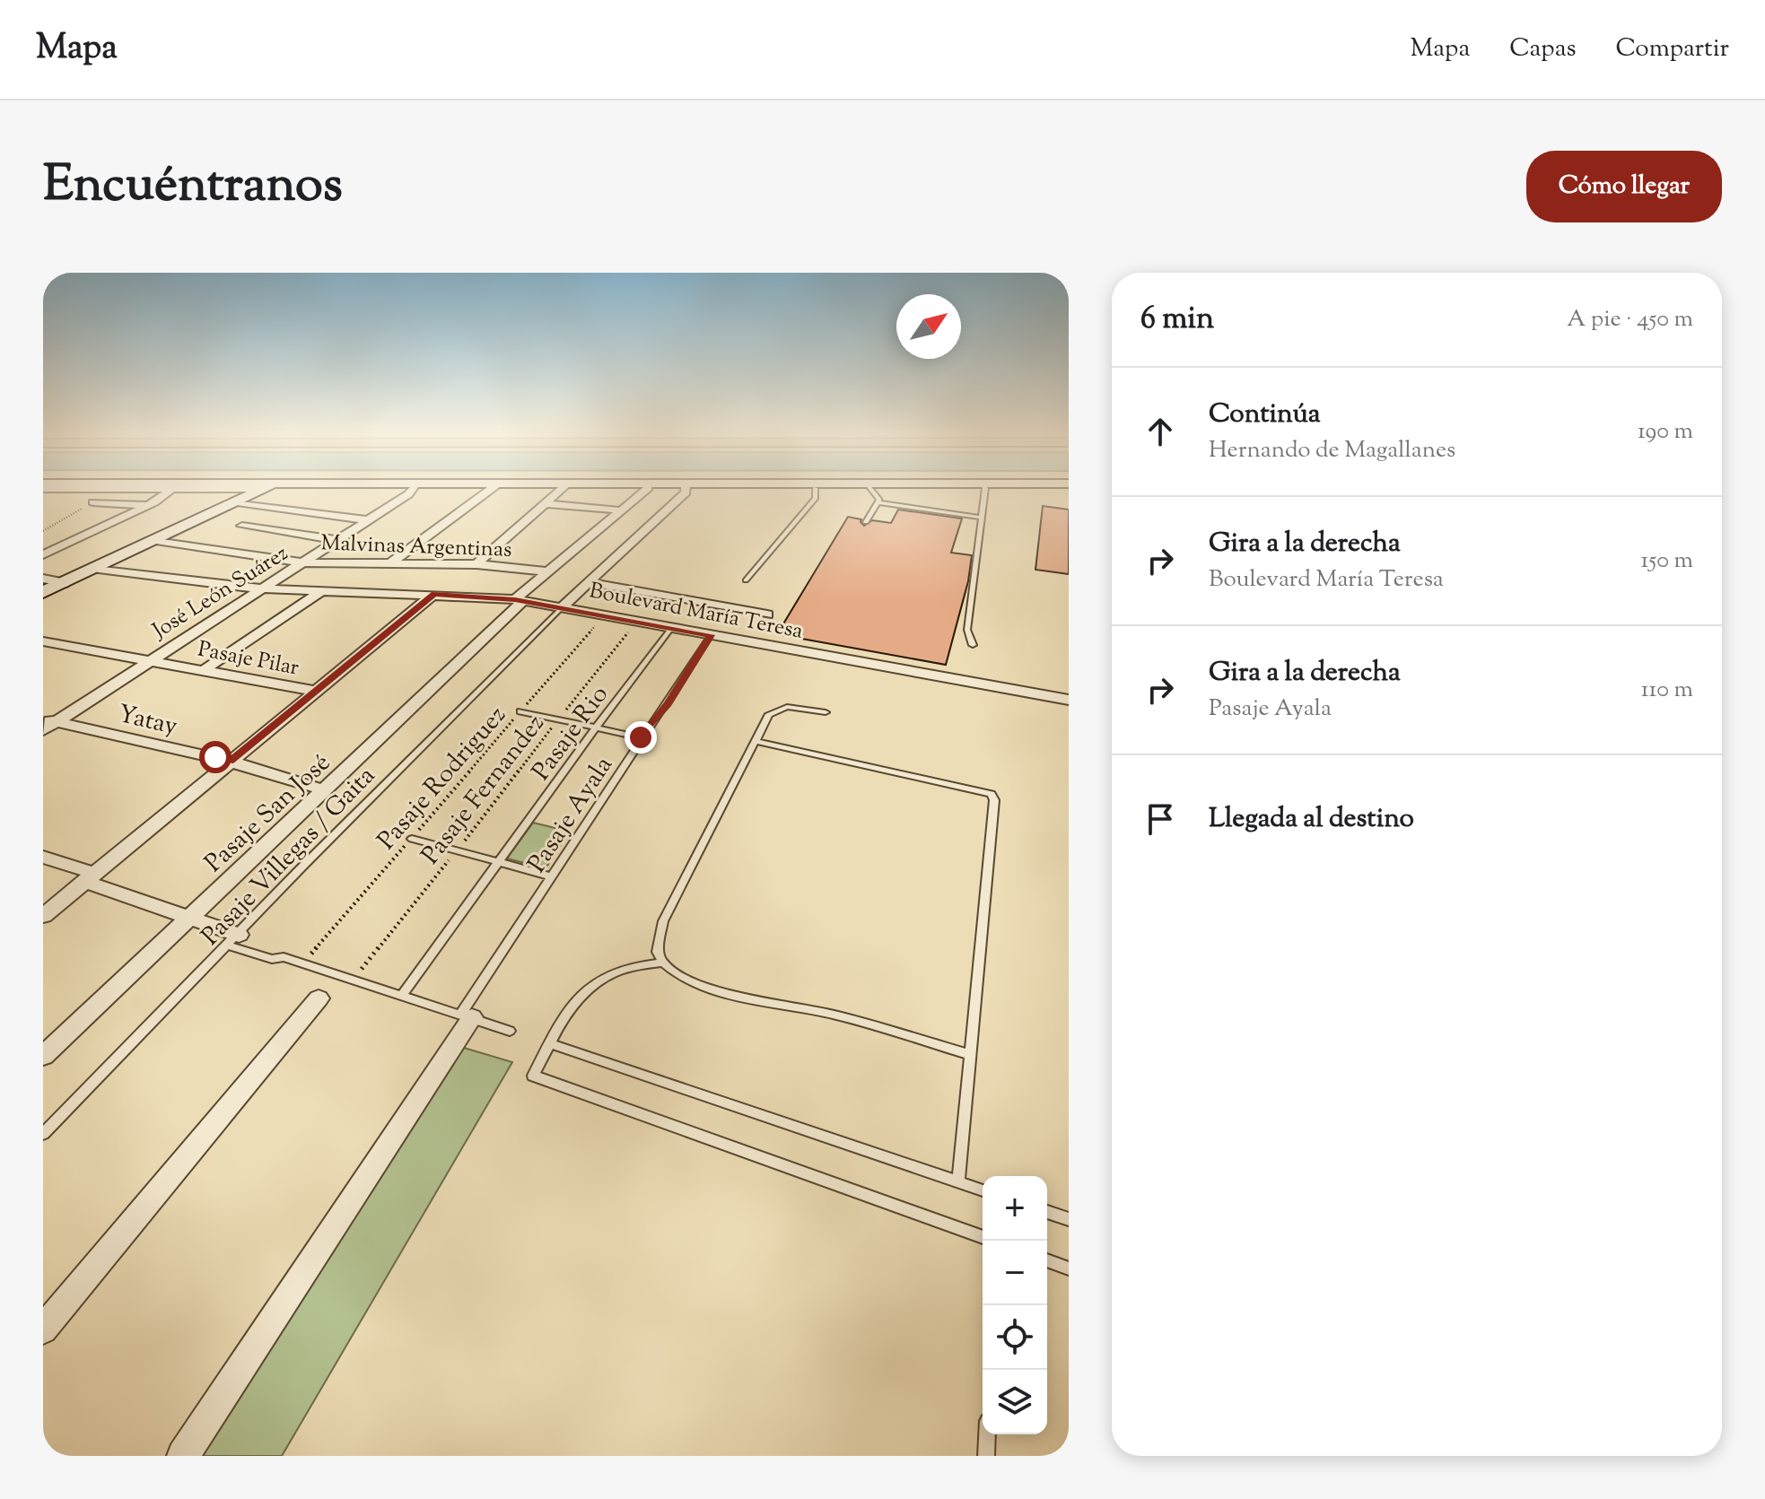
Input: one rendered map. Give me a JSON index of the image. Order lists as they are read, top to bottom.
{
  "streets": {
    "street": [
      "Malvinas Argentinas",
      "José León Suárez",
      "Boulevard María Teresa",
      "Pasaje Pilar",
      "Yatay",
      "Pasaje San José"
    ],
    "lane": ["Pasaje Rio", "Pasaje Ayala", "Pasaje Villegas / Gaita"],
    "path": ["Pasaje Rodriguez", "Pasaje Fernandez"]
  },
  "crossings": [
    ["Malvinas Argentinas", "José León Suárez"],
    ["Malvinas Argentinas", "Pasaje San José"],
    ["José León Suárez", "Boulevard María Teresa"],
    ["José León Suárez", "Pasaje Pilar"],
    ["José León Suárez", "Yatay"],
    ["Boulevard María Teresa", "Pasaje Rio"],
    ["Boulevard María Teresa", "Pasaje Rodriguez"],
    ["Boulevard María Teresa", "Pasaje Fernandez"],
    ["Boulevard María Teresa", "Pasaje San José"],
    ["Boulevard María Teresa", "Pasaje Ayala"],
    ["Boulevard María Teresa", "Pasaje Villegas / Gaita"],
    ["Yatay", "Pasaje San José"]
  ],
  "north": "top right",
  "page": {
    "header": "Mapa",
    "nav": ["Mapa", "Capas", "Compartir"],
    "title": "Encuéntranos",
    "buttons": "Cómo llegar",
    "heading": ["6 min", "A pie · 450 m"],
    "list": [
      ["Continúa", "Hernando de Magallanes", "190 m"],
      ["Gira a la derecha", "Boulevard María Teresa", "150 m"],
      ["Gira a la derecha", "Pasaje Ayala", "110 m"],
      "Llegada al destino"
    ],
    "map_buttons": ["+", "−"]
  }
}
